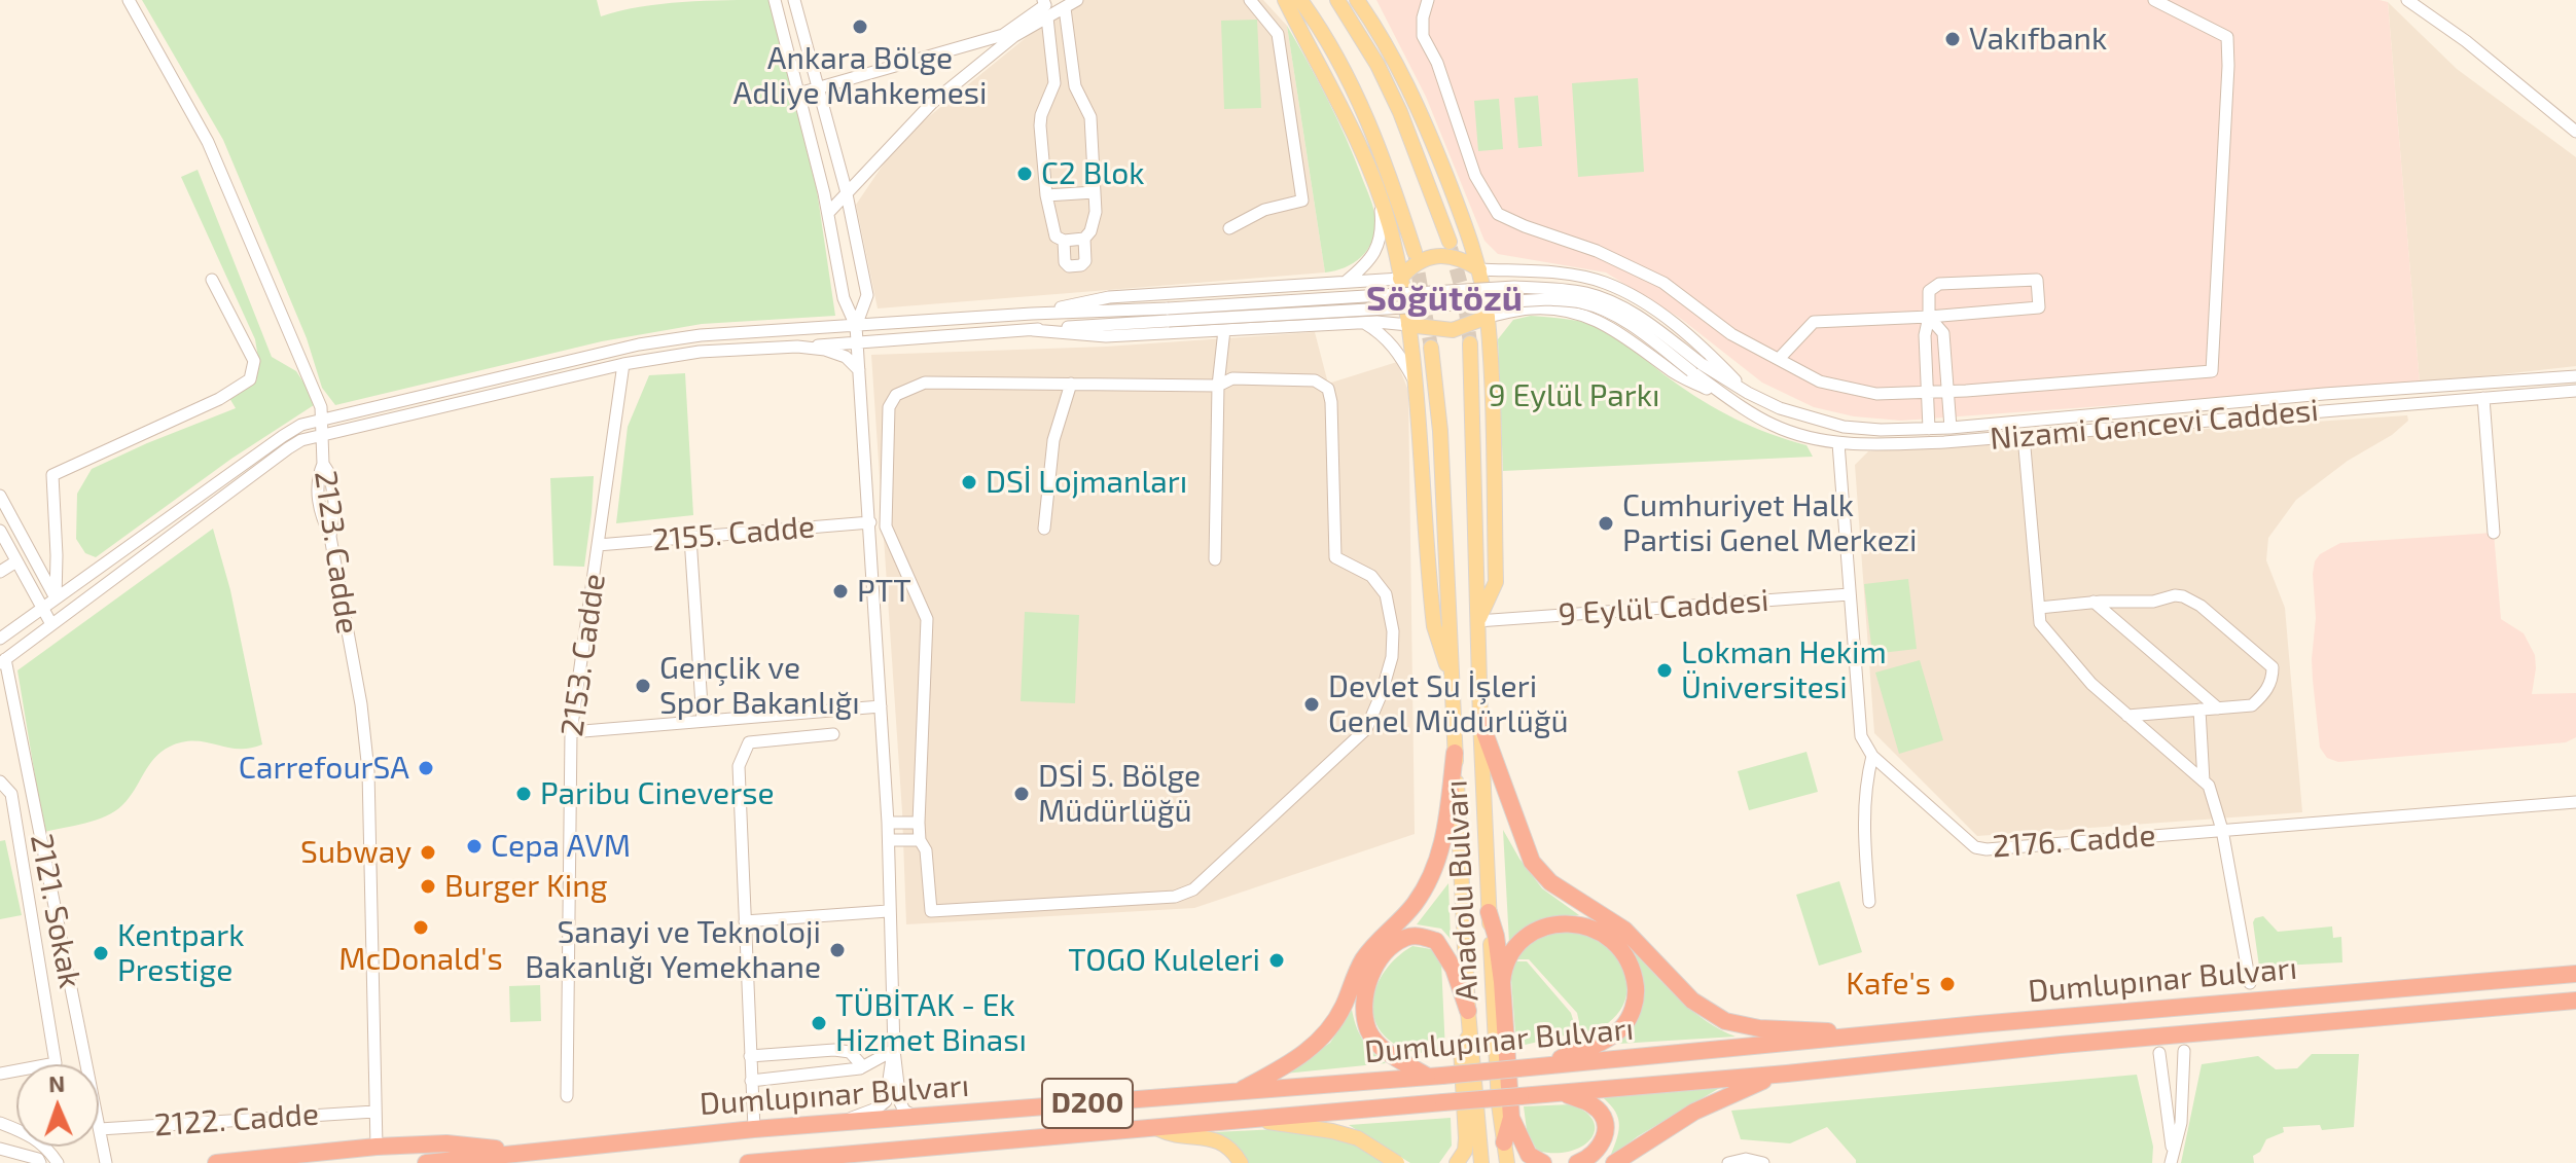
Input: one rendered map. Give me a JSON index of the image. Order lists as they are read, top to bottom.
{
  "streets": {
    "highway": ["Dumlupınar Bulvarı", "D200"],
    "main road": ["Anadolu Bulvarı"],
    "street": [
      "Nizami Gencevi Caddesi",
      "2155. Cadde",
      "2123. Cadde",
      "9 Eylül Caddesi",
      "2153. Cadde",
      "2176. Cadde",
      "2121. Sokak",
      "2122. Cadde"
    ]
  },
  "crossings": [
    ["Nizami Gencevi Caddesi", "2176. Cadde"],
    ["2155. Cadde", "2153. Cadde"],
    ["2123. Cadde", "2122. Cadde"],
    ["9 Eylül Caddesi", "2176. Cadde"],
    ["9 Eylül Caddesi", "Anadolu Bulvarı"],
    ["2121. Sokak", "2122. Cadde"]
  ],
  "districts": ["Söğütözü"],
  "parks": ["9 Eylül Parkı"],
  "places": [
    "Ankara Bölge Adliye Mahkemesi",
    "Vakıfbank",
    "C2 Blok",
    "DSİ Lojmanları",
    "Cumhuriyet Halk Partisi Genel Merkezi",
    "PTT",
    "Lokman Hekim Üniversitesi",
    "Gençlik ve Spor Bakanlığı",
    "Devlet Su İşleri Genel Müdürlüğü",
    "CarrefourSA",
    "Paribu Cineverse",
    "DSİ 5. Bölge Müdürlüğü",
    "Cepa AVM",
    "Subway",
    "Burger King",
    "McDonald's",
    "Sanayi ve Teknoloji Bakanlığı Yemekhane",
    "Kentpark Prestige",
    "TOGO Kuleleri",
    "Kafe's",
    "TÜBİTAK - Ek Hizmet Binası"
  ],
  "north": "top"
}
